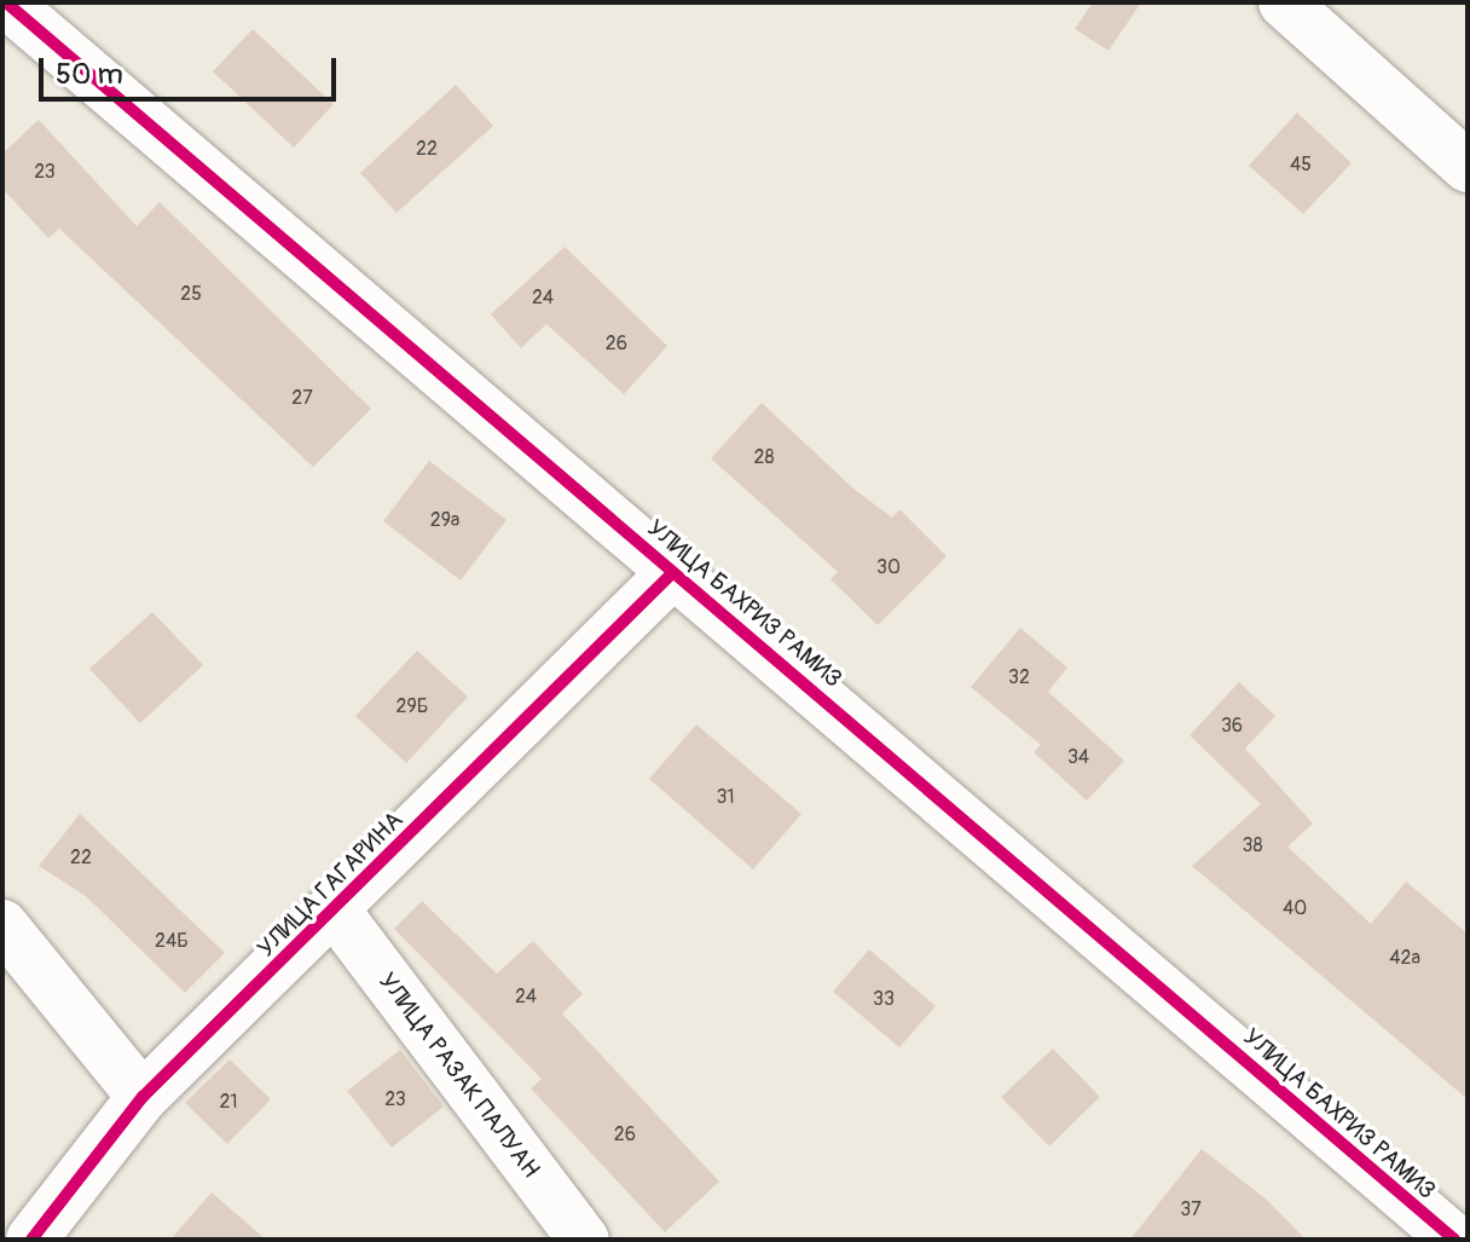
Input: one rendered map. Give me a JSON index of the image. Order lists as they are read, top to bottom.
{
  "streets": {
    "street": ["УЛИЦА БАХРИЗ РАМИЗ", "УЛИЦА ГАГАРИНА", "УЛИЦА РАЗАК ПАЛУАН"]
  },
  "crossings": [
    ["УЛИЦА БАХРИЗ РАМИЗ", "УЛИЦА ГАГАРИНА"],
    ["УЛИЦА ГАГАРИНА", "УЛИЦА РАЗАК ПАЛУАН"]
  ],
  "house_numbers": [
    "22",
    "45",
    "23",
    "25",
    "24",
    "26",
    "27",
    "28",
    "29а",
    "30",
    "32",
    "29Б",
    "36",
    "34",
    "31",
    "38",
    "22",
    "40",
    "24Б",
    "42а",
    "24",
    "33",
    "23",
    "21",
    "26",
    "37"
  ],
  "scale_bar": "50 m"
}
